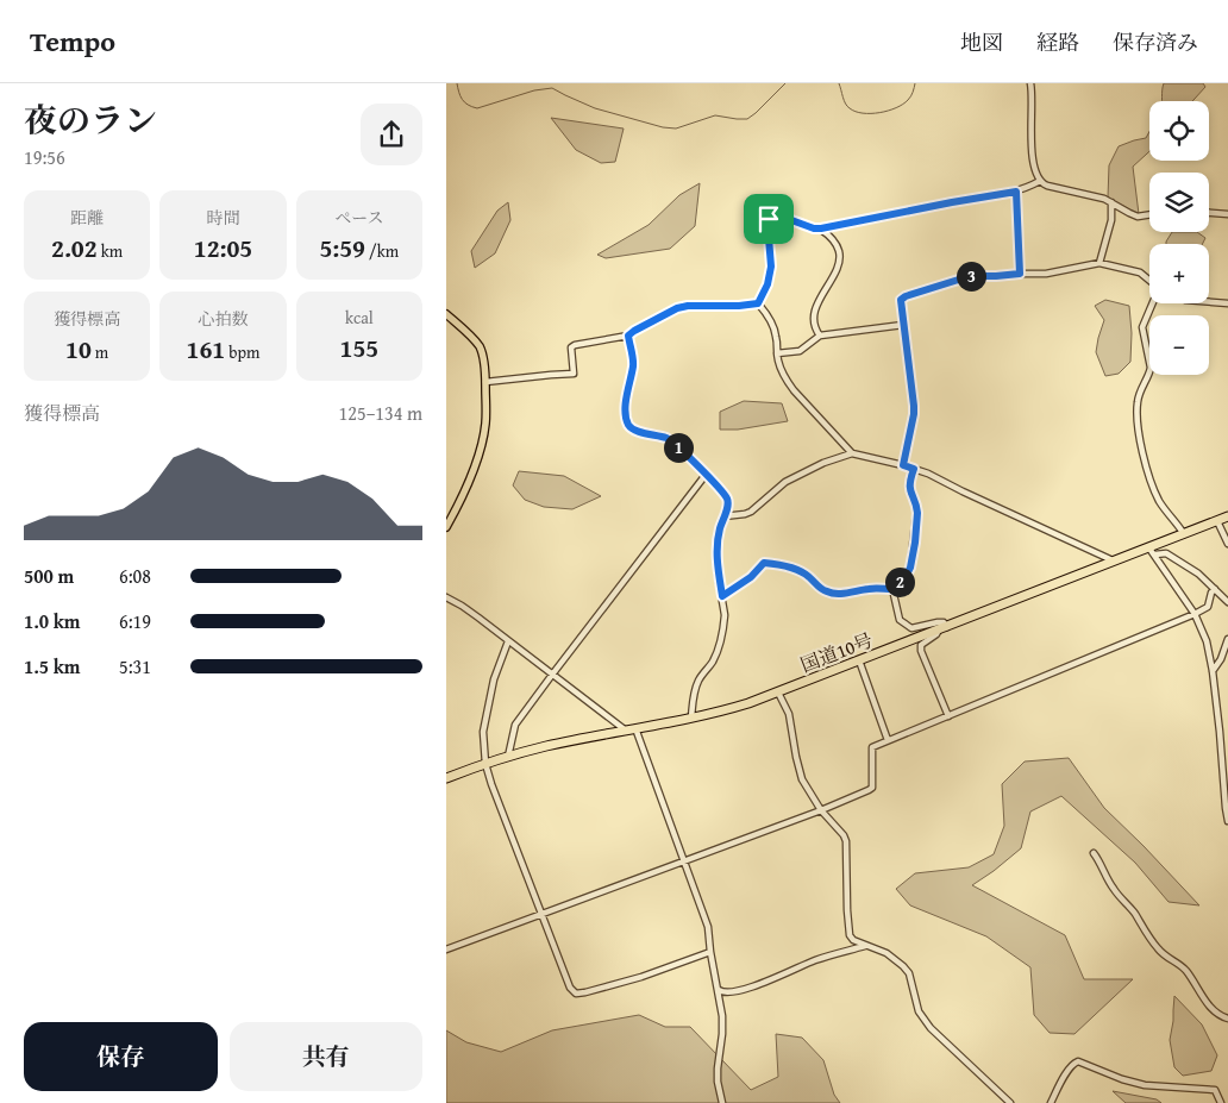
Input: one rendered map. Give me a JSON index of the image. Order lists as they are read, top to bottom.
{
  "streets": {
    "highway": ["国道10号"]
  },
  "page": {
    "header": "Tempo",
    "nav": ["地図", "経路", "保存済み"],
    "heading": ["夜のラン", "19:56"],
    "map_buttons": ["+", "−"],
    "stats": [
      ["距離", "2.02 km"],
      ["時間", "12:05"],
      ["ペース", "5:59 /km"],
      ["獲得標高", "10 m"],
      ["心拍数", "161 bpm"],
      ["kcal", "155"]
    ],
    "pins": ["3", "1", "2"],
    "chart": ["獲得標高", "125–134 m"],
    "list": [
      {
        "name": "500 m",
        "note": "6:08"
      },
      {
        "name": "1.0 km",
        "note": "6:19"
      },
      {
        "name": "1.5 km",
        "note": "5:31"
      }
    ],
    "buttons": ["保存", "共有"]
  }
}
